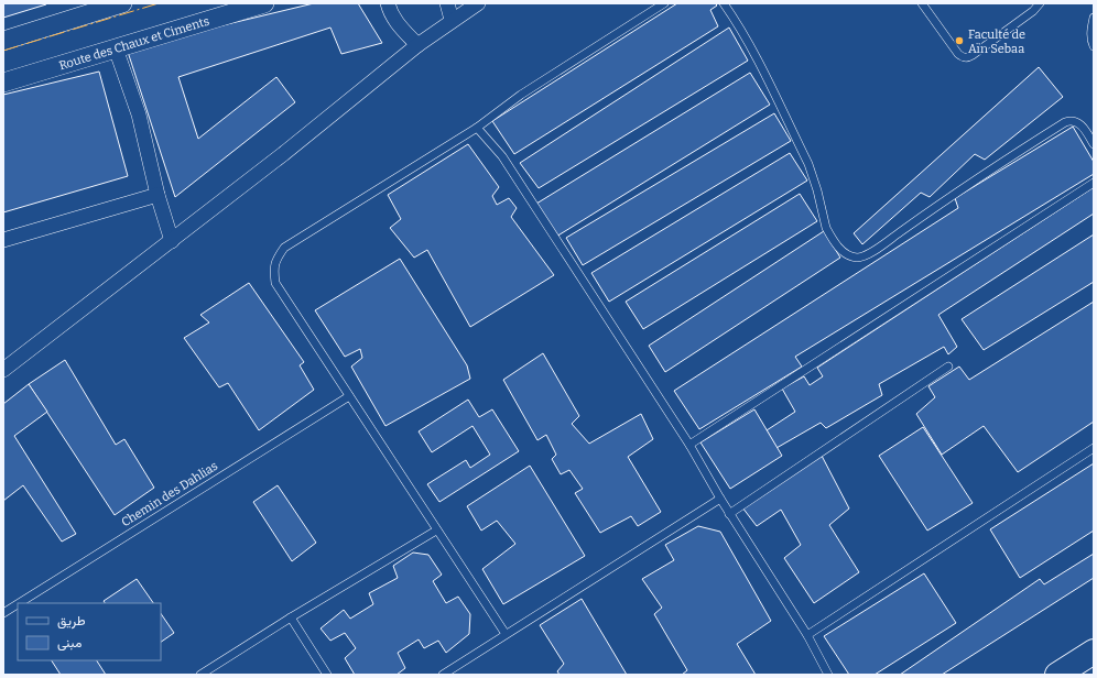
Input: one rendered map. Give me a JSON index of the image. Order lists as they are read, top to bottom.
{
  "streets": {
    "street": ["Route des Chaux et Ciments"],
    "lane": ["Chemin des Dahlias"]
  },
  "places": ["Faculté de Aïn Sebaa"],
  "legend": ["طريق", "مبنى"]
}
